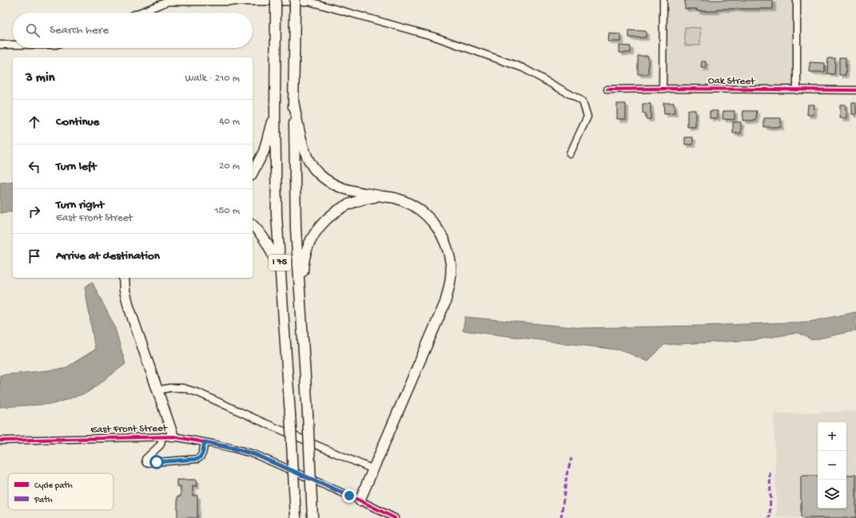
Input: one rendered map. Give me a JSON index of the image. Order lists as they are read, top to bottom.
{
  "streets": {
    "highway": ["I 75"],
    "street": ["Oak Street", "East Front Street"]
  },
  "legend": ["Cycle path", "Path"],
  "page": {
    "search": "Search here",
    "heading": ["3 min", "Walk · 210 m"],
    "list": [
      ["Continue", "40 m"],
      ["Turn left", "20 m"],
      ["Turn right", "East Front Street", "150 m"],
      "Arrive at destination"
    ],
    "map_buttons": ["+", "−"]
  }
}
